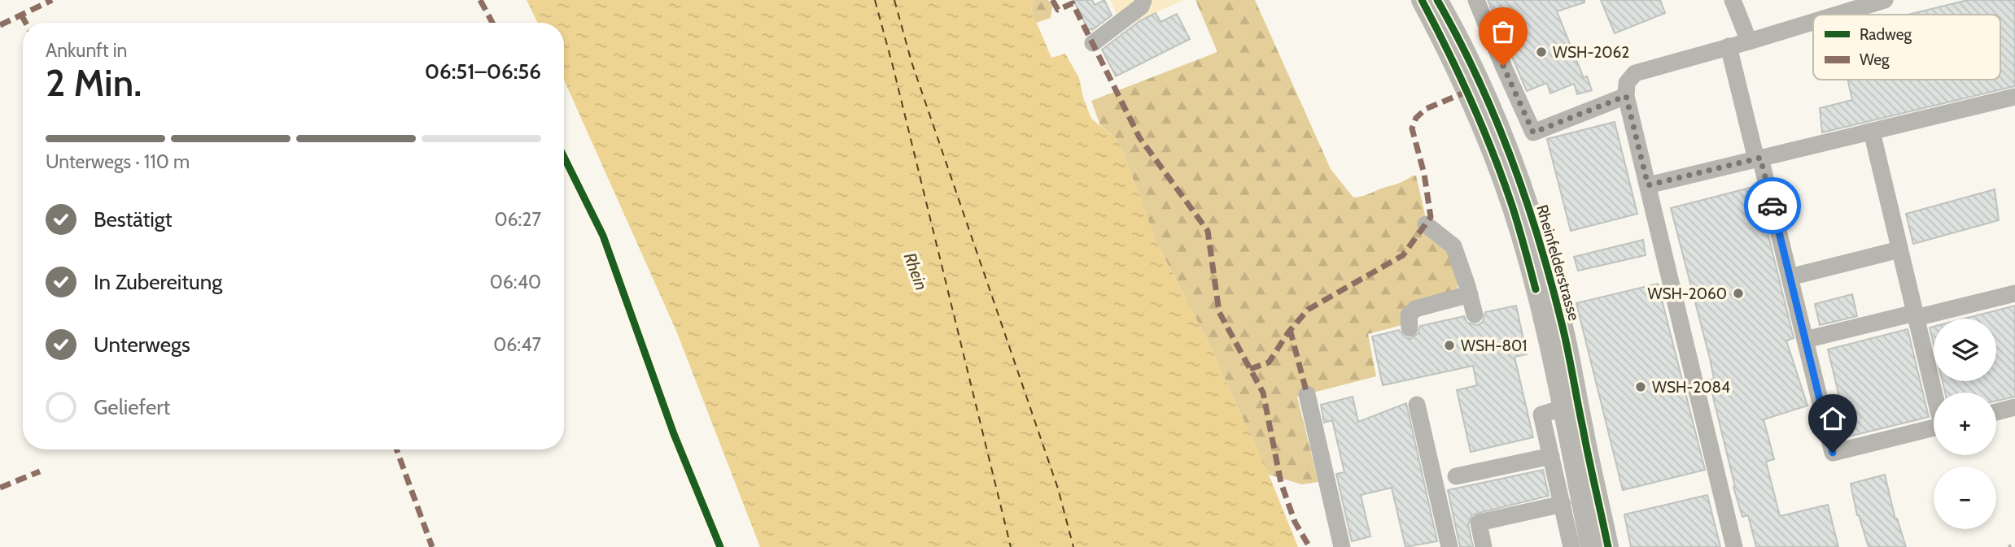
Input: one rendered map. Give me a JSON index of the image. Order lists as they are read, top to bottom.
{
  "streets": {
    "main road": ["Rheinfelderstrasse"]
  },
  "water": ["Rhein"],
  "places": [
    "WSH-2062",
    "WSH-2060",
    "WSH-801",
    "WSH-2084"
  ],
  "legend": ["Radweg", "Weg"],
  "page": {
    "heading": ["2 Min.", "Ankunft in", "06:51–06:56"],
    "bar": "Unterwegs · 110 m",
    "list": [
      ["Bestätigt", "06:27"],
      ["In Zubereitung", "06:40"],
      ["Unterwegs", "06:47"],
      "Geliefert"
    ],
    "map_buttons": ["+", "−"]
  }
}
